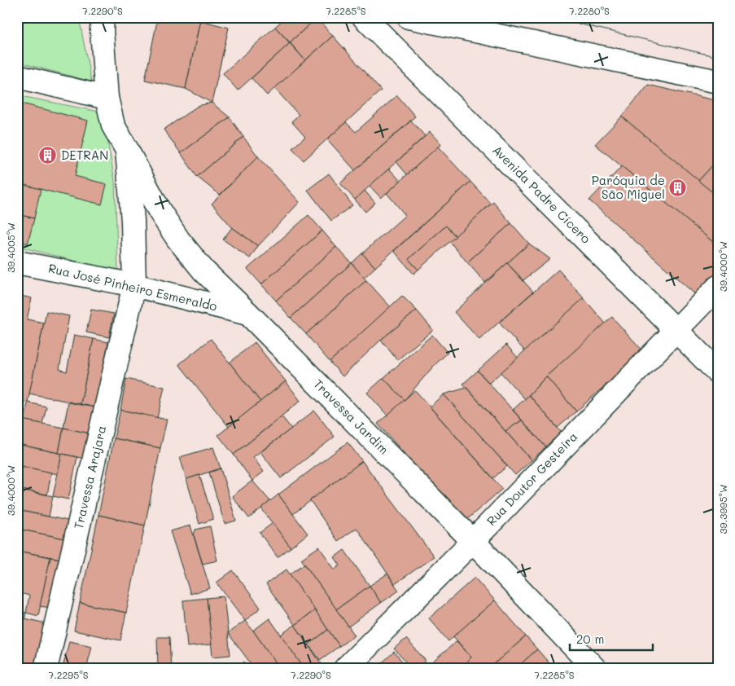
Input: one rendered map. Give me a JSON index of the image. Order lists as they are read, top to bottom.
{
  "streets": {
    "street": [
      "Avenida Padre Cícero",
      "Rua José Pinheiro Esmeraldo",
      "Travessa Jardim",
      "Travessa Arajara",
      "Rua Doutor Gesteira"
    ]
  },
  "crossings": [
    ["Avenida Padre Cícero", "Rua Doutor Gesteira"],
    ["Rua José Pinheiro Esmeraldo", "Travessa Jardim"],
    ["Rua José Pinheiro Esmeraldo", "Travessa Arajara"],
    ["Travessa Jardim", "Travessa Arajara"],
    ["Travessa Jardim", "Rua Doutor Gesteira"]
  ],
  "places": {
    "building": ["DETRAN", "Paróquia de São Miguel"]
  },
  "scale_bar": "20 m",
  "coordinates": [
    "7.2290°S",
    "7.2285°S",
    "7.2280°S",
    "39.4005°W",
    "39.4000°W",
    "39.3995°W",
    "7.2295°S"
  ]
}
